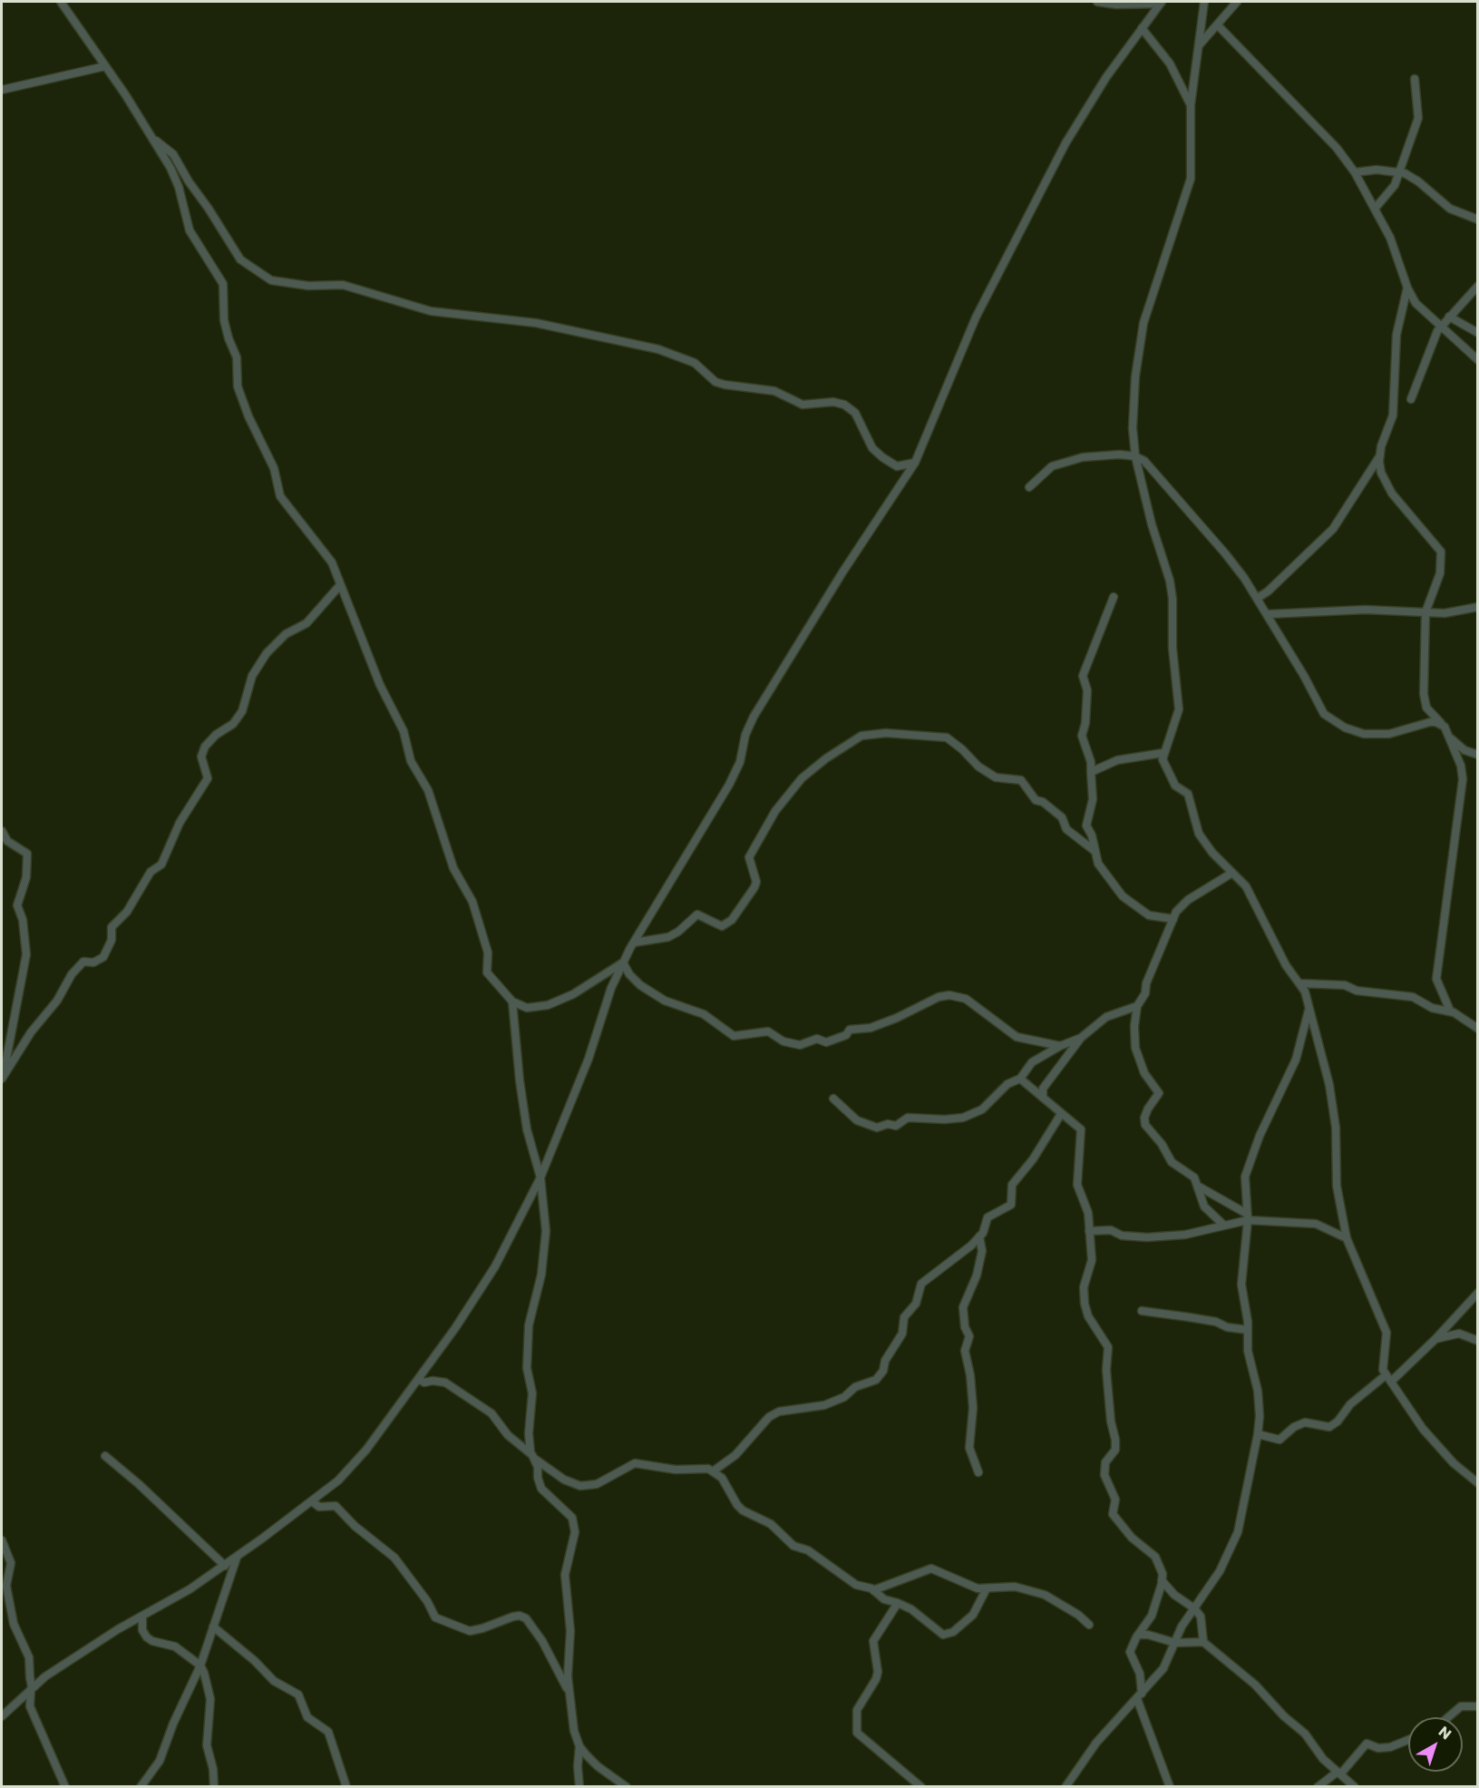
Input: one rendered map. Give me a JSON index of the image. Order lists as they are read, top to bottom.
{
  "north": "top right"
}
